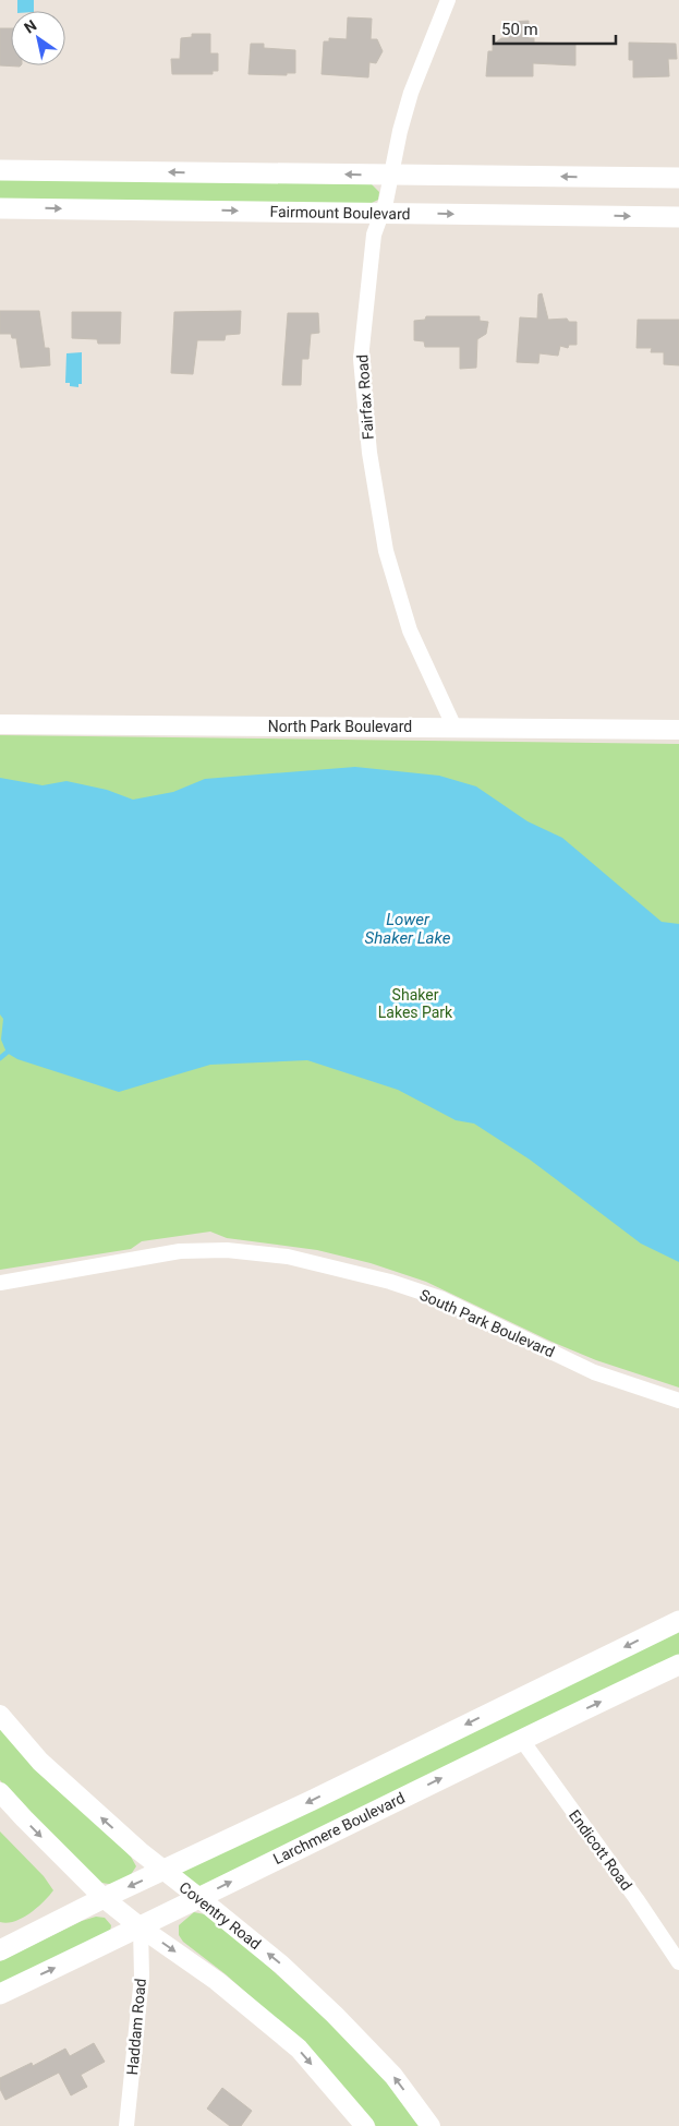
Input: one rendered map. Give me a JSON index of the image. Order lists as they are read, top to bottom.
{
  "streets": {
    "main road": ["Fairmount Boulevard", "Larchmere Boulevard"],
    "street": [
      "Fairfax Road",
      "North Park Boulevard",
      "South Park Boulevard",
      "Endicott Road",
      "Coventry Road",
      "Haddam Road"
    ]
  },
  "crossings": [
    ["Fairmount Boulevard", "Fairfax Road"],
    ["Fairfax Road", "North Park Boulevard"],
    ["Larchmere Boulevard", "Endicott Road"],
    ["Larchmere Boulevard", "Coventry Road"],
    ["Larchmere Boulevard", "Haddam Road"]
  ],
  "water": ["Lower Shaker Lake"],
  "parks": ["Shaker Lakes Park"],
  "scale_bar": "50 m",
  "north": "top left"
}
